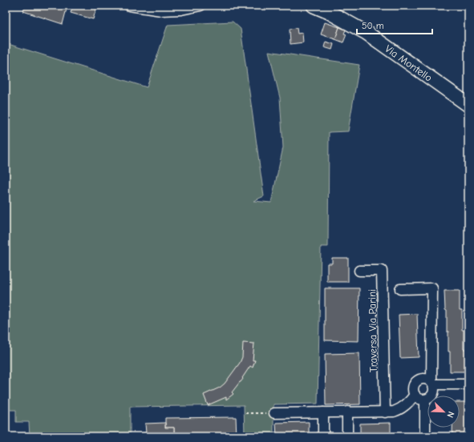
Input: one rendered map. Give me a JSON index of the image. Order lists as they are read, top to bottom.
{
  "streets": {
    "main road": ["Via Montello"],
    "street": ["Traversa Via Parini"]
  },
  "scale_bar": "50 m",
  "north": "bottom right"
}
